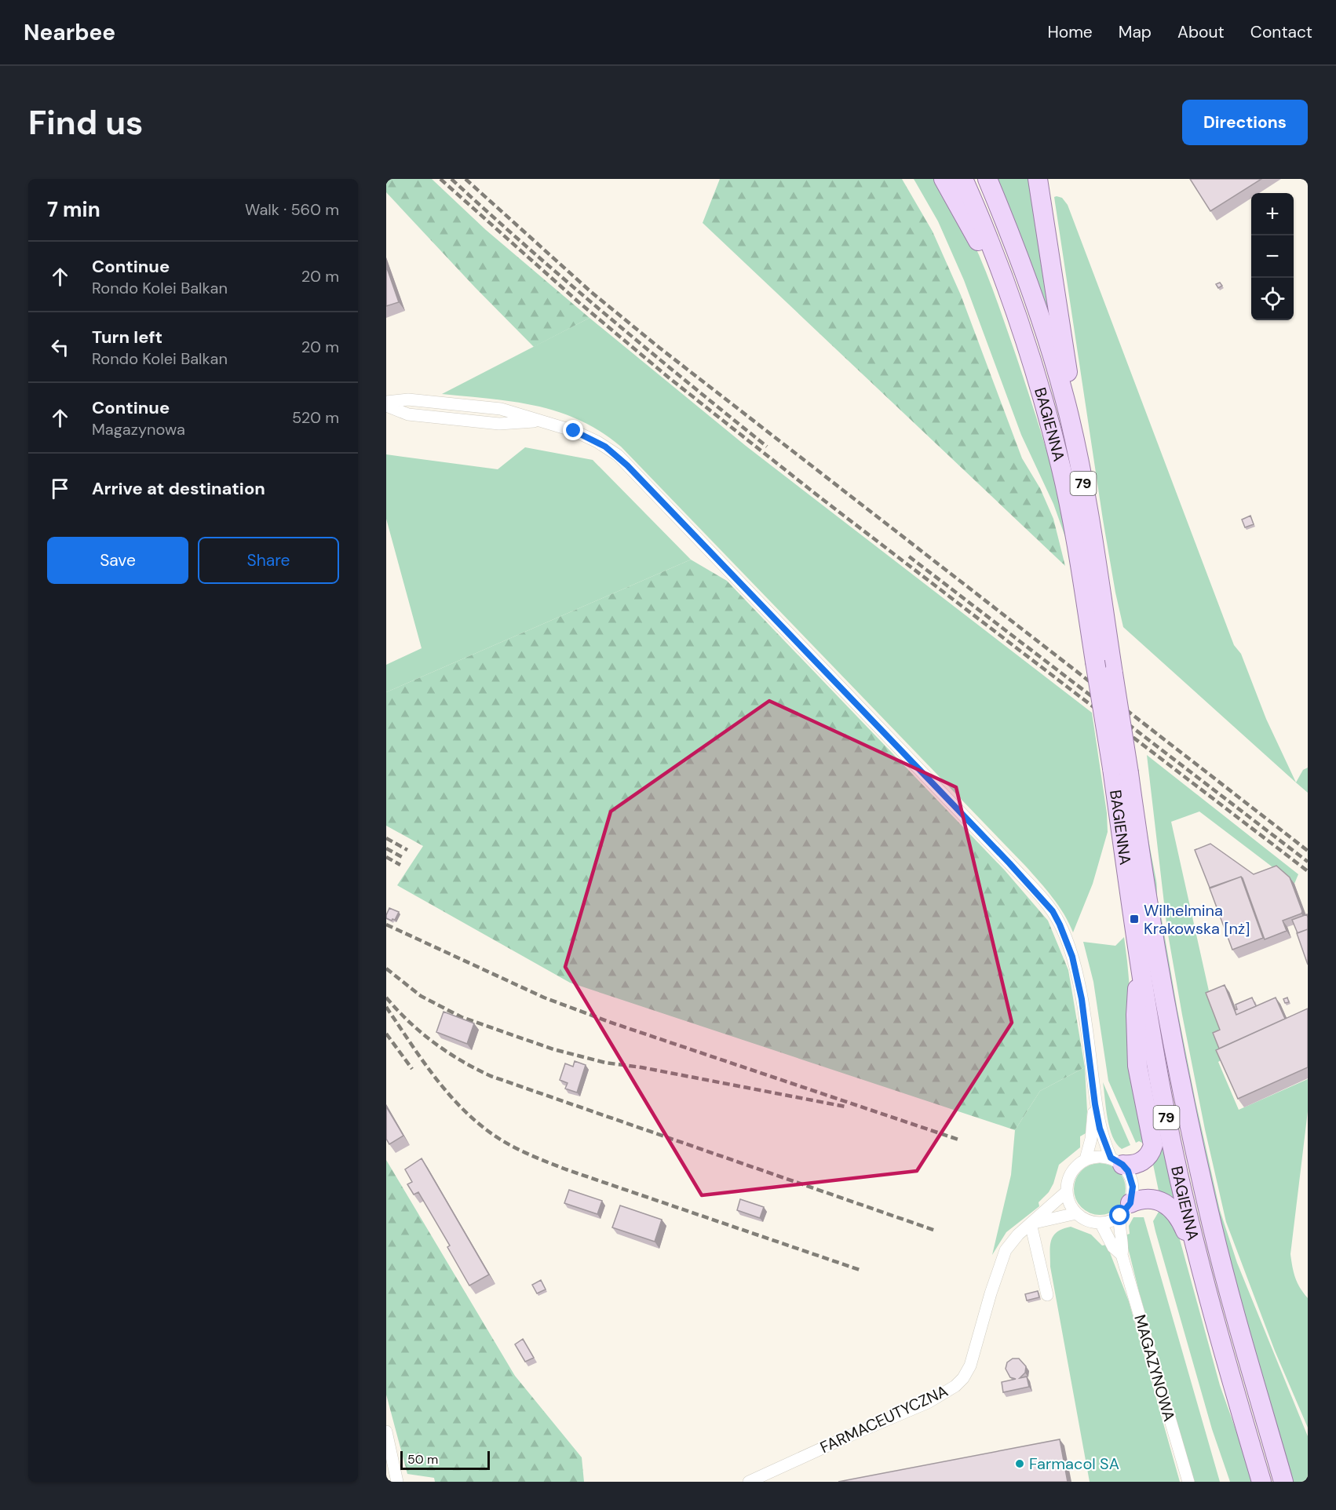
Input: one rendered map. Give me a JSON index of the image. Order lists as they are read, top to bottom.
{
  "streets": {
    "main road": ["BAGIENNA", "79"],
    "street": ["MAGAZYNOWA", "FARMACEUTYCZNA"]
  },
  "crossings": [
    ["MAGAZYNOWA", "FARMACEUTYCZNA"]
  ],
  "places": {
    "transit": ["Wilhelmina Krakowska [nż]"],
    "other": ["Farmacol SA"]
  },
  "scale_bar": "50 m",
  "page": {
    "header": "Nearbee",
    "nav": [
      "Home",
      "Map",
      "About",
      "Contact"
    ],
    "buttons": [
      "Directions",
      ["Save", "Share"]
    ],
    "title": "Find us",
    "heading": ["7 min", "Walk · 560 m"],
    "map_buttons": ["+", "−"],
    "list": [
      ["Continue", "Rondo Kolei Balkan", "20 m"],
      ["Turn left", "Rondo Kolei Balkan", "20 m"],
      ["Continue", "Magazynowa", "520 m"],
      "Arrive at destination"
    ],
    "scale": "50 m"
  }
}
